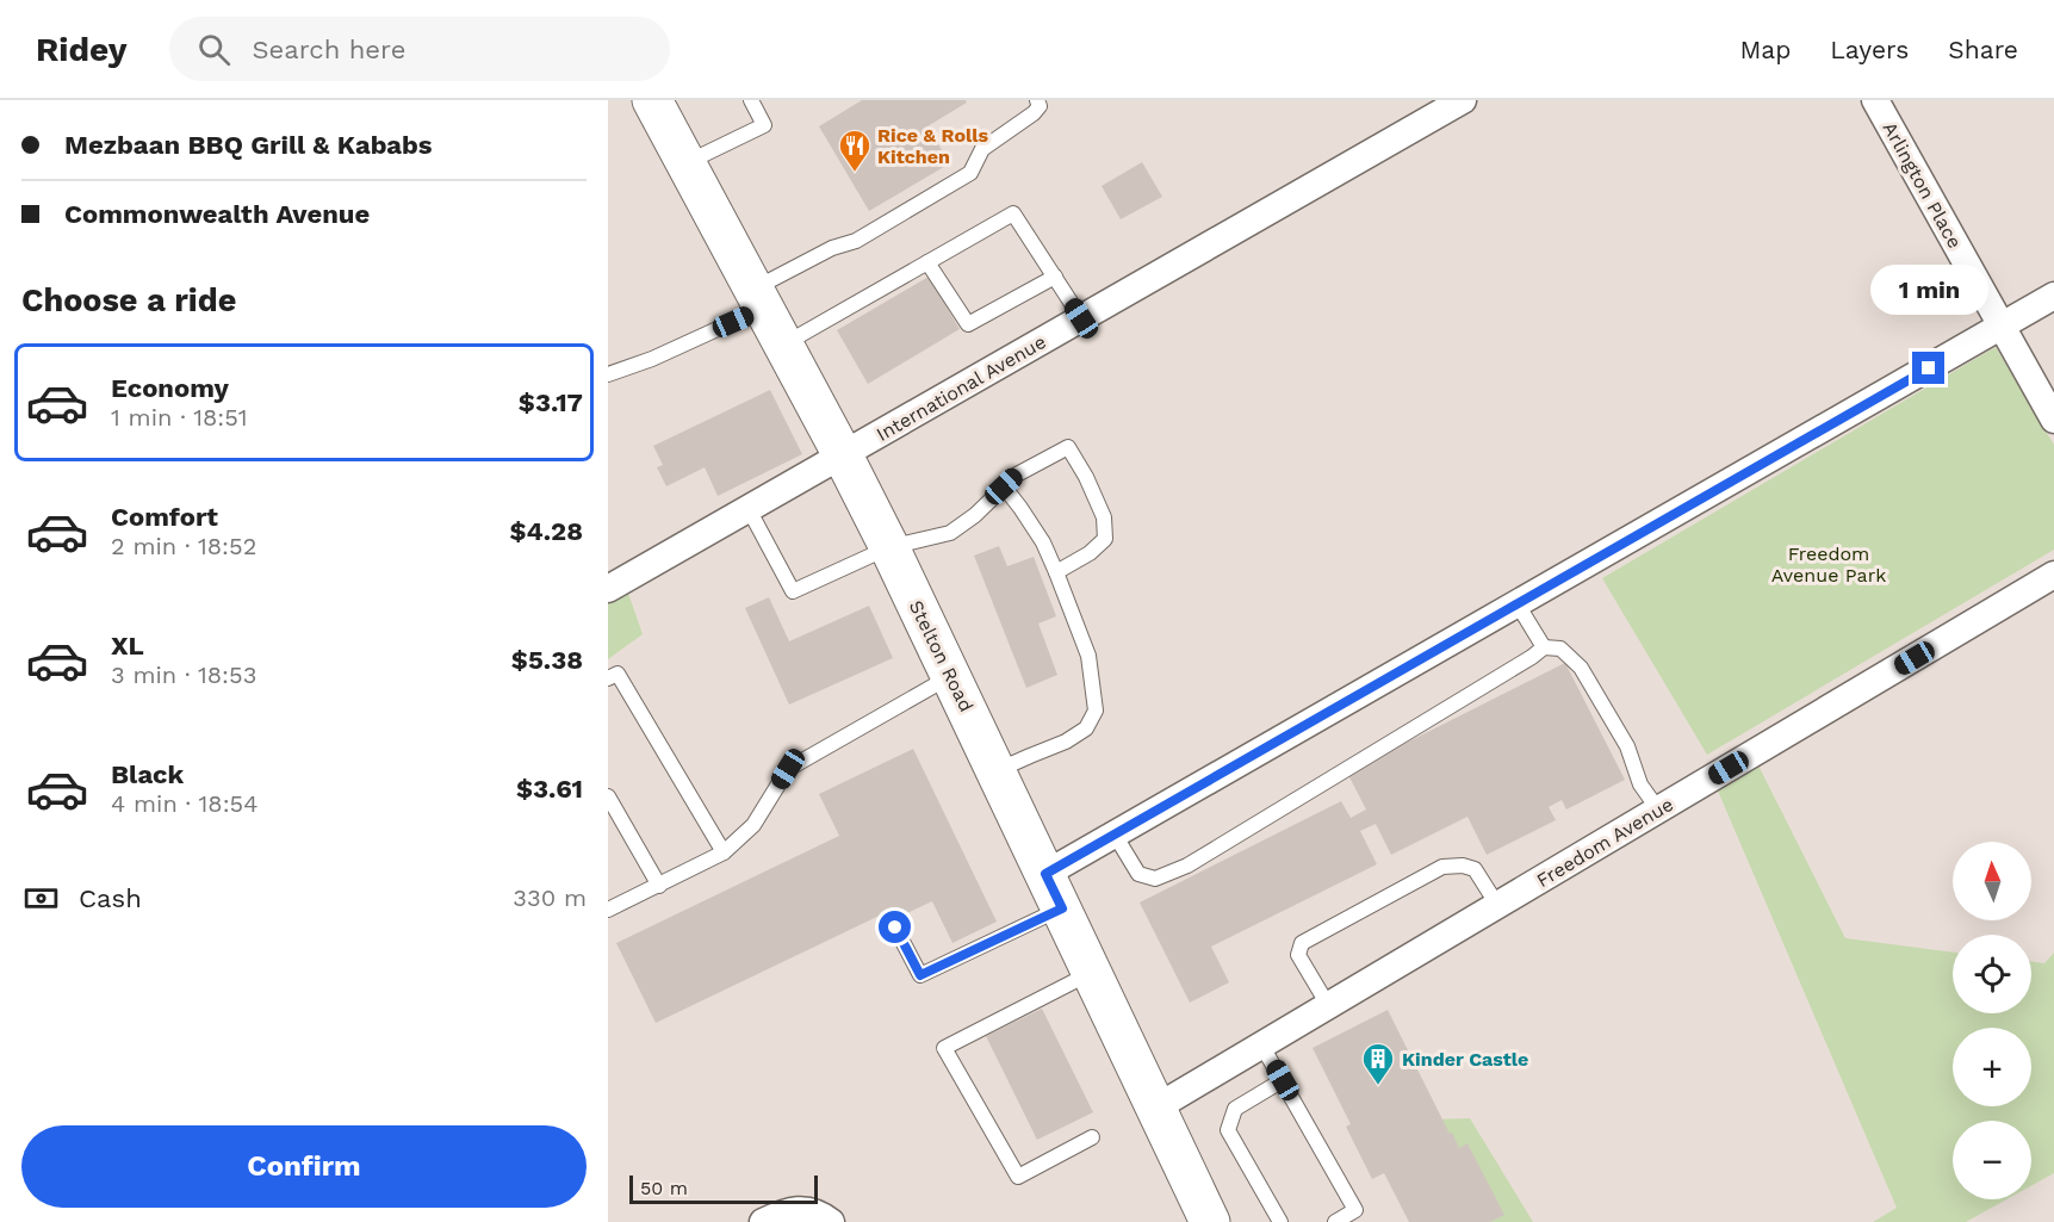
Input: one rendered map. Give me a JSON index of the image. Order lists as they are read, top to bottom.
{
  "streets": {
    "main road": ["Stelton Road"],
    "street": ["Arlington Place", "International Avenue", "Freedom Avenue"]
  },
  "crossings": [
    ["International Avenue", "Stelton Road"],
    ["Stelton Road", "Freedom Avenue"]
  ],
  "parks": ["Freedom Avenue Park"],
  "places": {
    "restaurant": ["Rice & Rolls Kitchen"],
    "building": ["Kinder Castle"]
  },
  "scale_bar": "50 m",
  "north": "top",
  "page": {
    "header": "Ridey",
    "search": "Search here",
    "nav": ["Map", "Layers", "Share"],
    "banner": ["Mezbaan BBQ Grill & Kababs", "Commonwealth Avenue"],
    "heading": "Choose a ride",
    "bubble": "1 min",
    "list": [
      {
        "name": "Economy",
        "note": "1 min · 18:51",
        "value": "$3.17"
      },
      {
        "name": "Comfort",
        "note": "2 min · 18:52",
        "value": "$4.28"
      },
      {
        "name": "XL",
        "note": "3 min · 18:53",
        "value": "$5.38"
      },
      {
        "name": "Black",
        "note": "4 min · 18:54",
        "value": "$3.61"
      }
    ],
    "map_buttons": ["+", "−"],
    "pay": ["Cash", "330 m"],
    "buttons": "Confirm",
    "scale": "50 m"
  }
}
